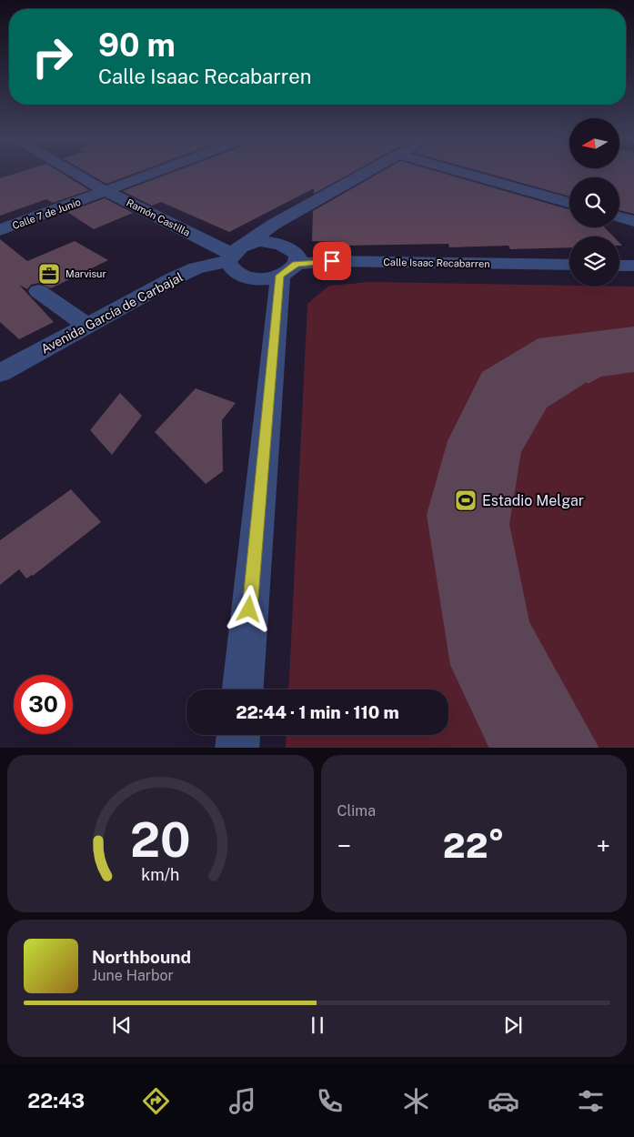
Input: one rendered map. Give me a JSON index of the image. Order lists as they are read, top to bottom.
{
  "streets": {
    "street": [
      "Calle 7 de Junio",
      "Ramón Castilla",
      "Calle Isaac Recabarren",
      "Avenida García de Carbajal"
    ]
  },
  "crossings": [
    ["Calle 7 de Junio", "Ramón Castilla"],
    ["Ramón Castilla", "Calle Isaac Recabarren"],
    ["Ramón Castilla", "Avenida García de Carbajal"]
  ],
  "places": {
    "office": ["Marvisur"],
    "sports": ["Estadio Melgar"]
  },
  "north": "left",
  "page": {
    "turn": ["90 m", "Calle Isaac Recabarren"],
    "limit": "30",
    "trip": "22:44 · 1 min · 110 m",
    "tile": "Clima",
    "heat": ["−", "22°", "+"],
    "song": ["Northbound", "June Harbor"],
    "tabs": "22:43",
    "gauge": ["20", "km/h"]
  }
}
